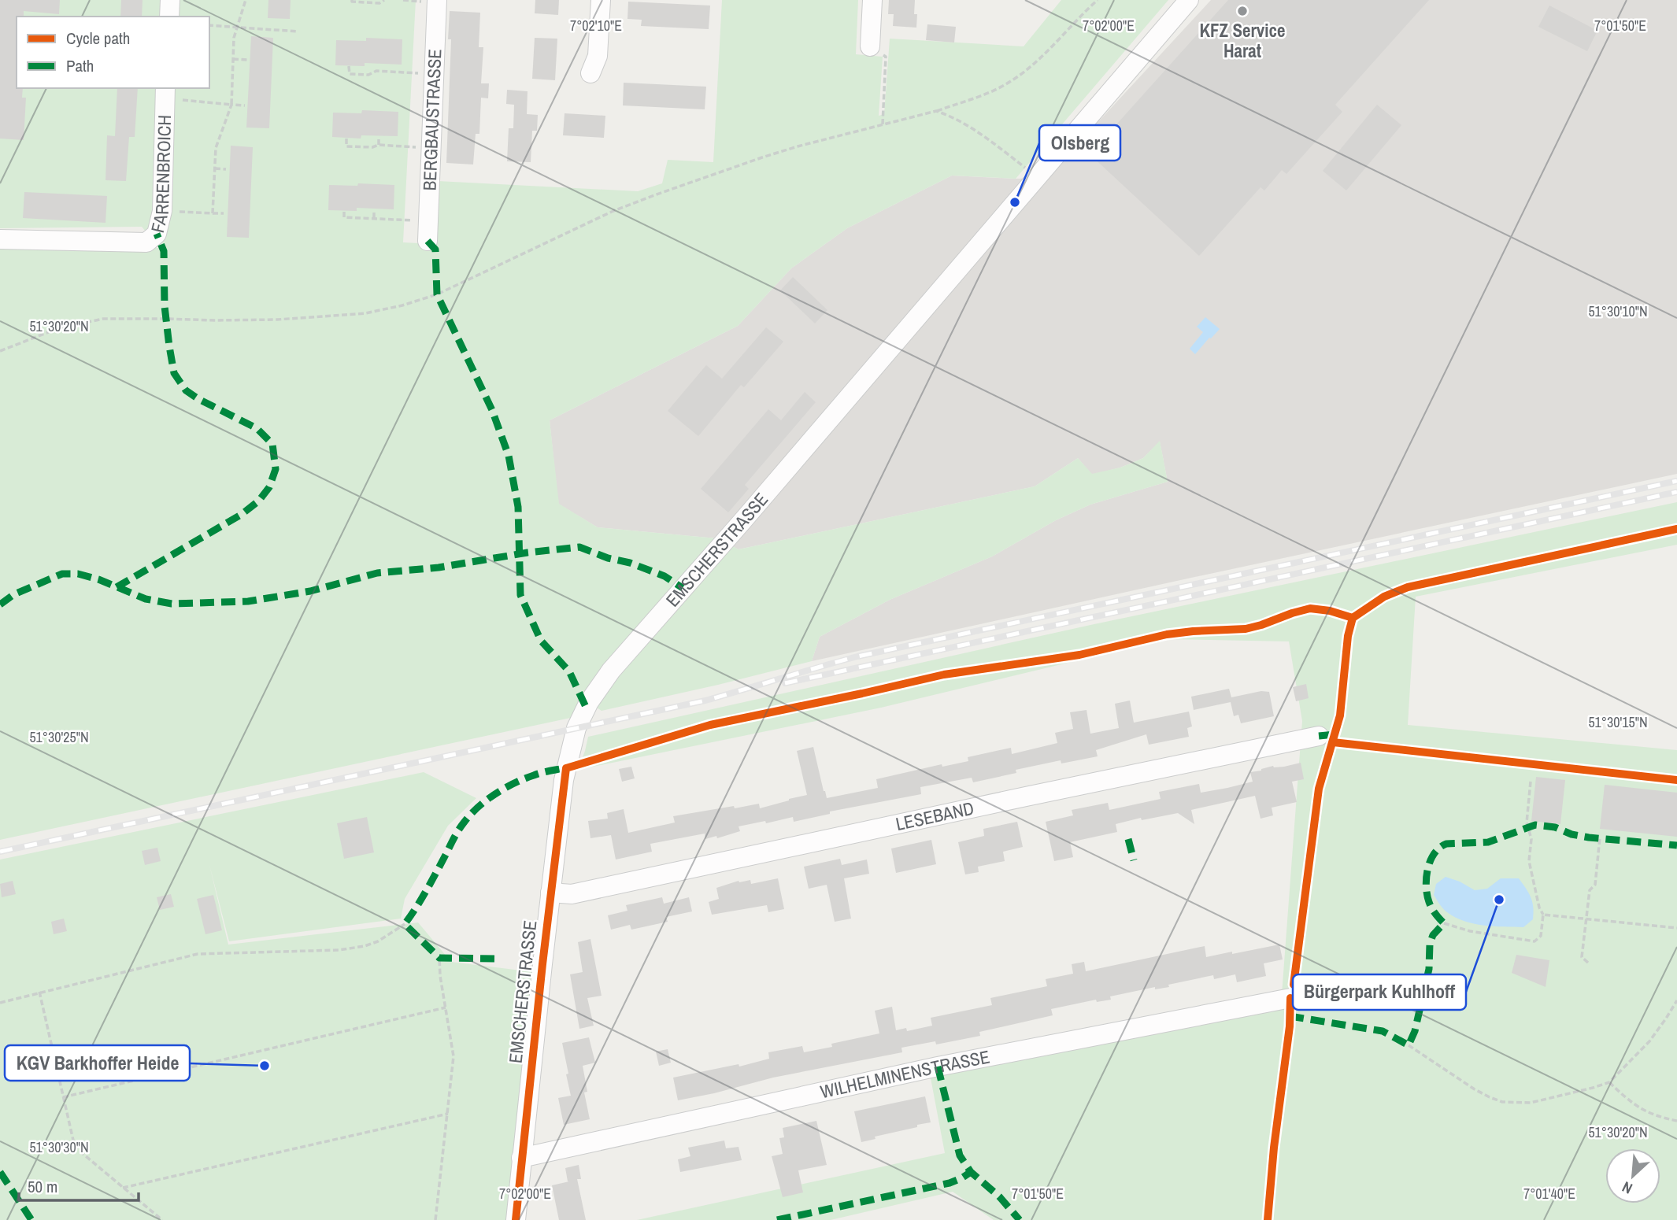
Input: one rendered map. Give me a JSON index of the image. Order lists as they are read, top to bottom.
{
  "streets": {
    "street": [
      "BERGBAUSTRASSE",
      "FARRENBROICH",
      "EMSCHERSTRASSE",
      "LESEBAND",
      "WILHELMINENSTRASSE"
    ]
  },
  "crossings": [
    ["EMSCHERSTRASSE", "LESEBAND"],
    ["EMSCHERSTRASSE", "WILHELMINENSTRASSE"]
  ],
  "places": [
    "KFZ Service Harat",
    "Olsberg",
    "Bürgerpark Kuhlhoff",
    "KGV Barkhoffer Heide"
  ],
  "legend": ["Cycle path", "Path"],
  "scale_bar": "50 m",
  "north": "bottom left",
  "coordinates": [
    "7°02'10\"E",
    "7°02'00\"E",
    "7°01'50\"E",
    "51°30'10\"N",
    "51°30'20\"N",
    "51°30'15\"N",
    "51°30'25\"N",
    "51°30'30\"N",
    "7°01'40\"E"
  ]
}
